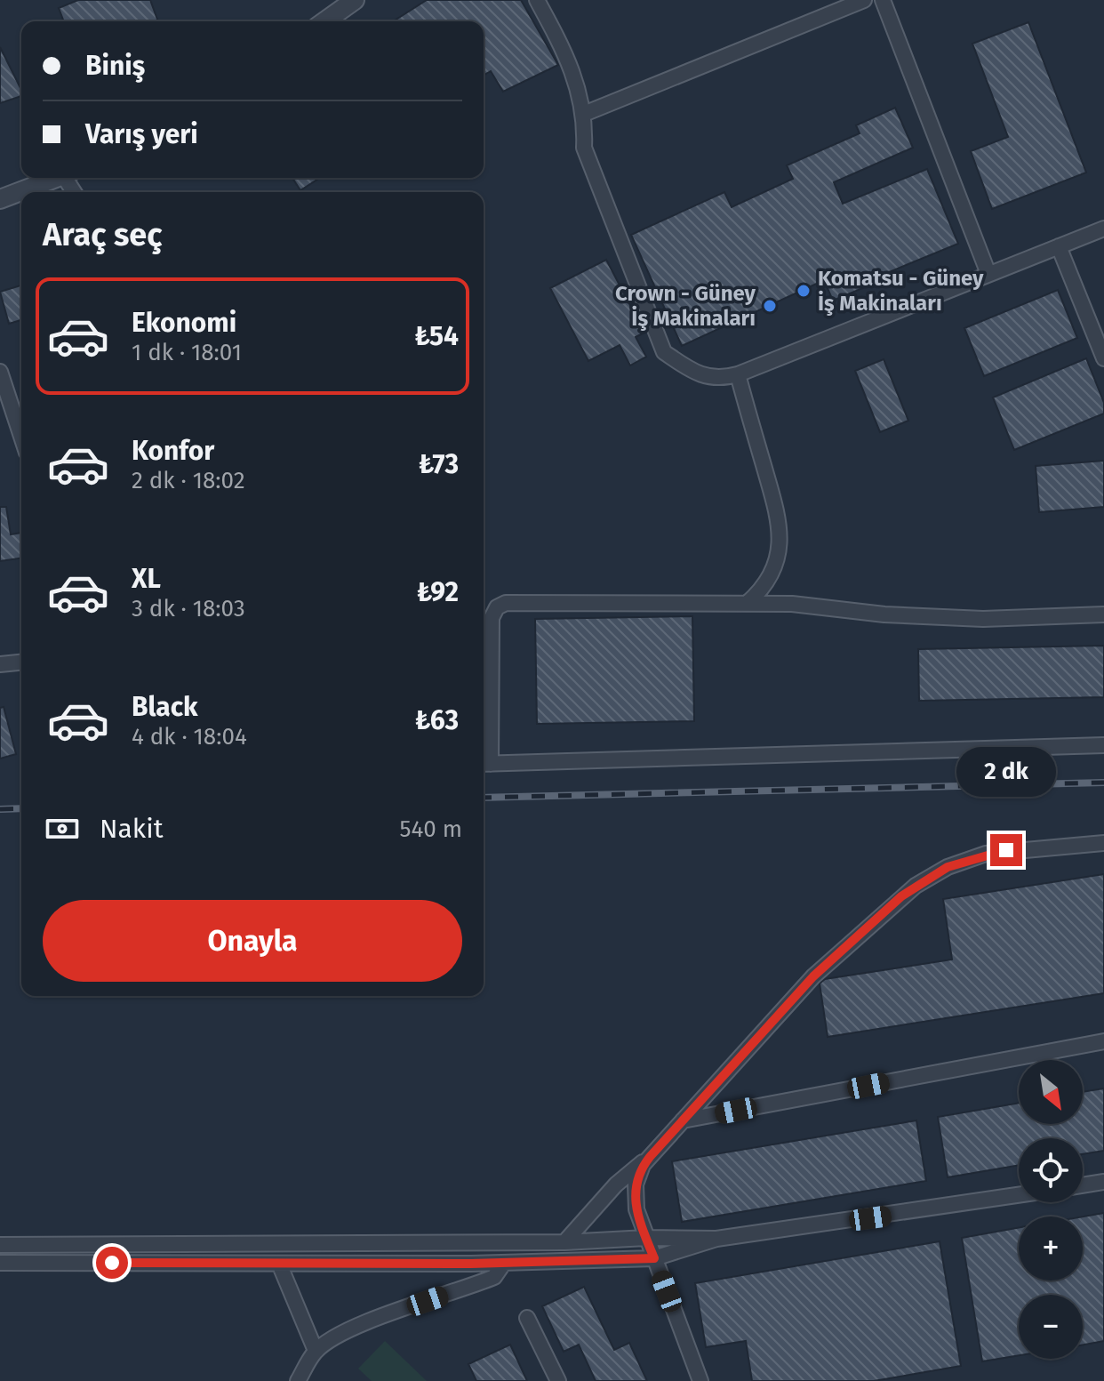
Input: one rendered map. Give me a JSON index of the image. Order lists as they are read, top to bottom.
{
  "places": ["Komatsu - Güney İş Makinaları", "Crown - Güney İş Makinaları"],
  "north": "bottom right",
  "page": {
    "banner": ["Biniş", "Varış yeri"],
    "heading": "Araç seç",
    "list": [
      {
        "name": "Ekonomi",
        "note": "1 dk · 18:01",
        "value": "₺54"
      },
      {
        "name": "Konfor",
        "note": "2 dk · 18:02",
        "value": "₺73"
      },
      {
        "name": "XL",
        "note": "3 dk · 18:03",
        "value": "₺92"
      },
      {
        "name": "Black",
        "note": "4 dk · 18:04",
        "value": "₺63"
      }
    ],
    "bubble": "2 dk",
    "pay": ["Nakit", "540 m"],
    "buttons": "Onayla",
    "map_buttons": ["+", "−"]
  }
}
